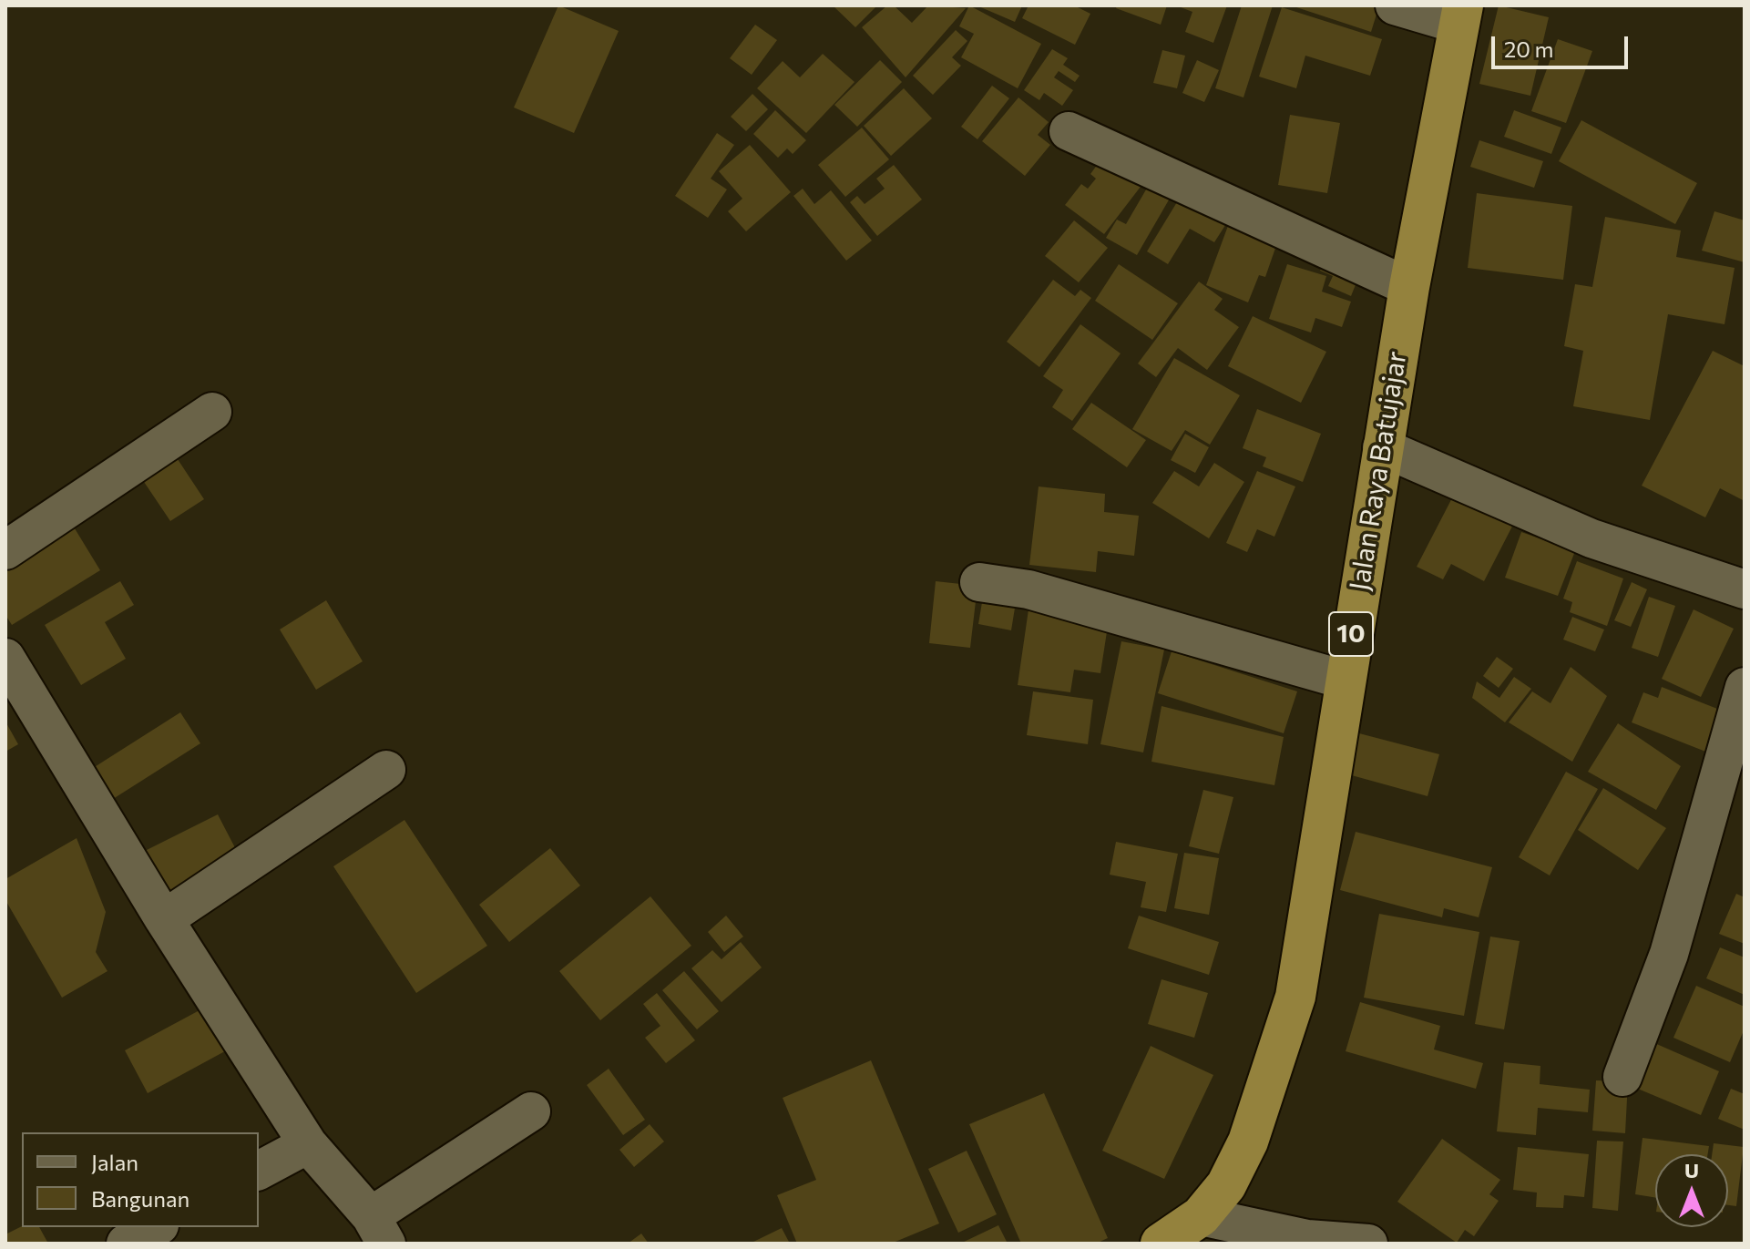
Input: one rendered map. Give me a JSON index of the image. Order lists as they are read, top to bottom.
{
  "streets": {
    "highway": ["Jalan Raya Batujajar", "10"]
  },
  "legend": ["Jalan", "Bangunan"],
  "scale_bar": "20 m",
  "north": "top"
}
